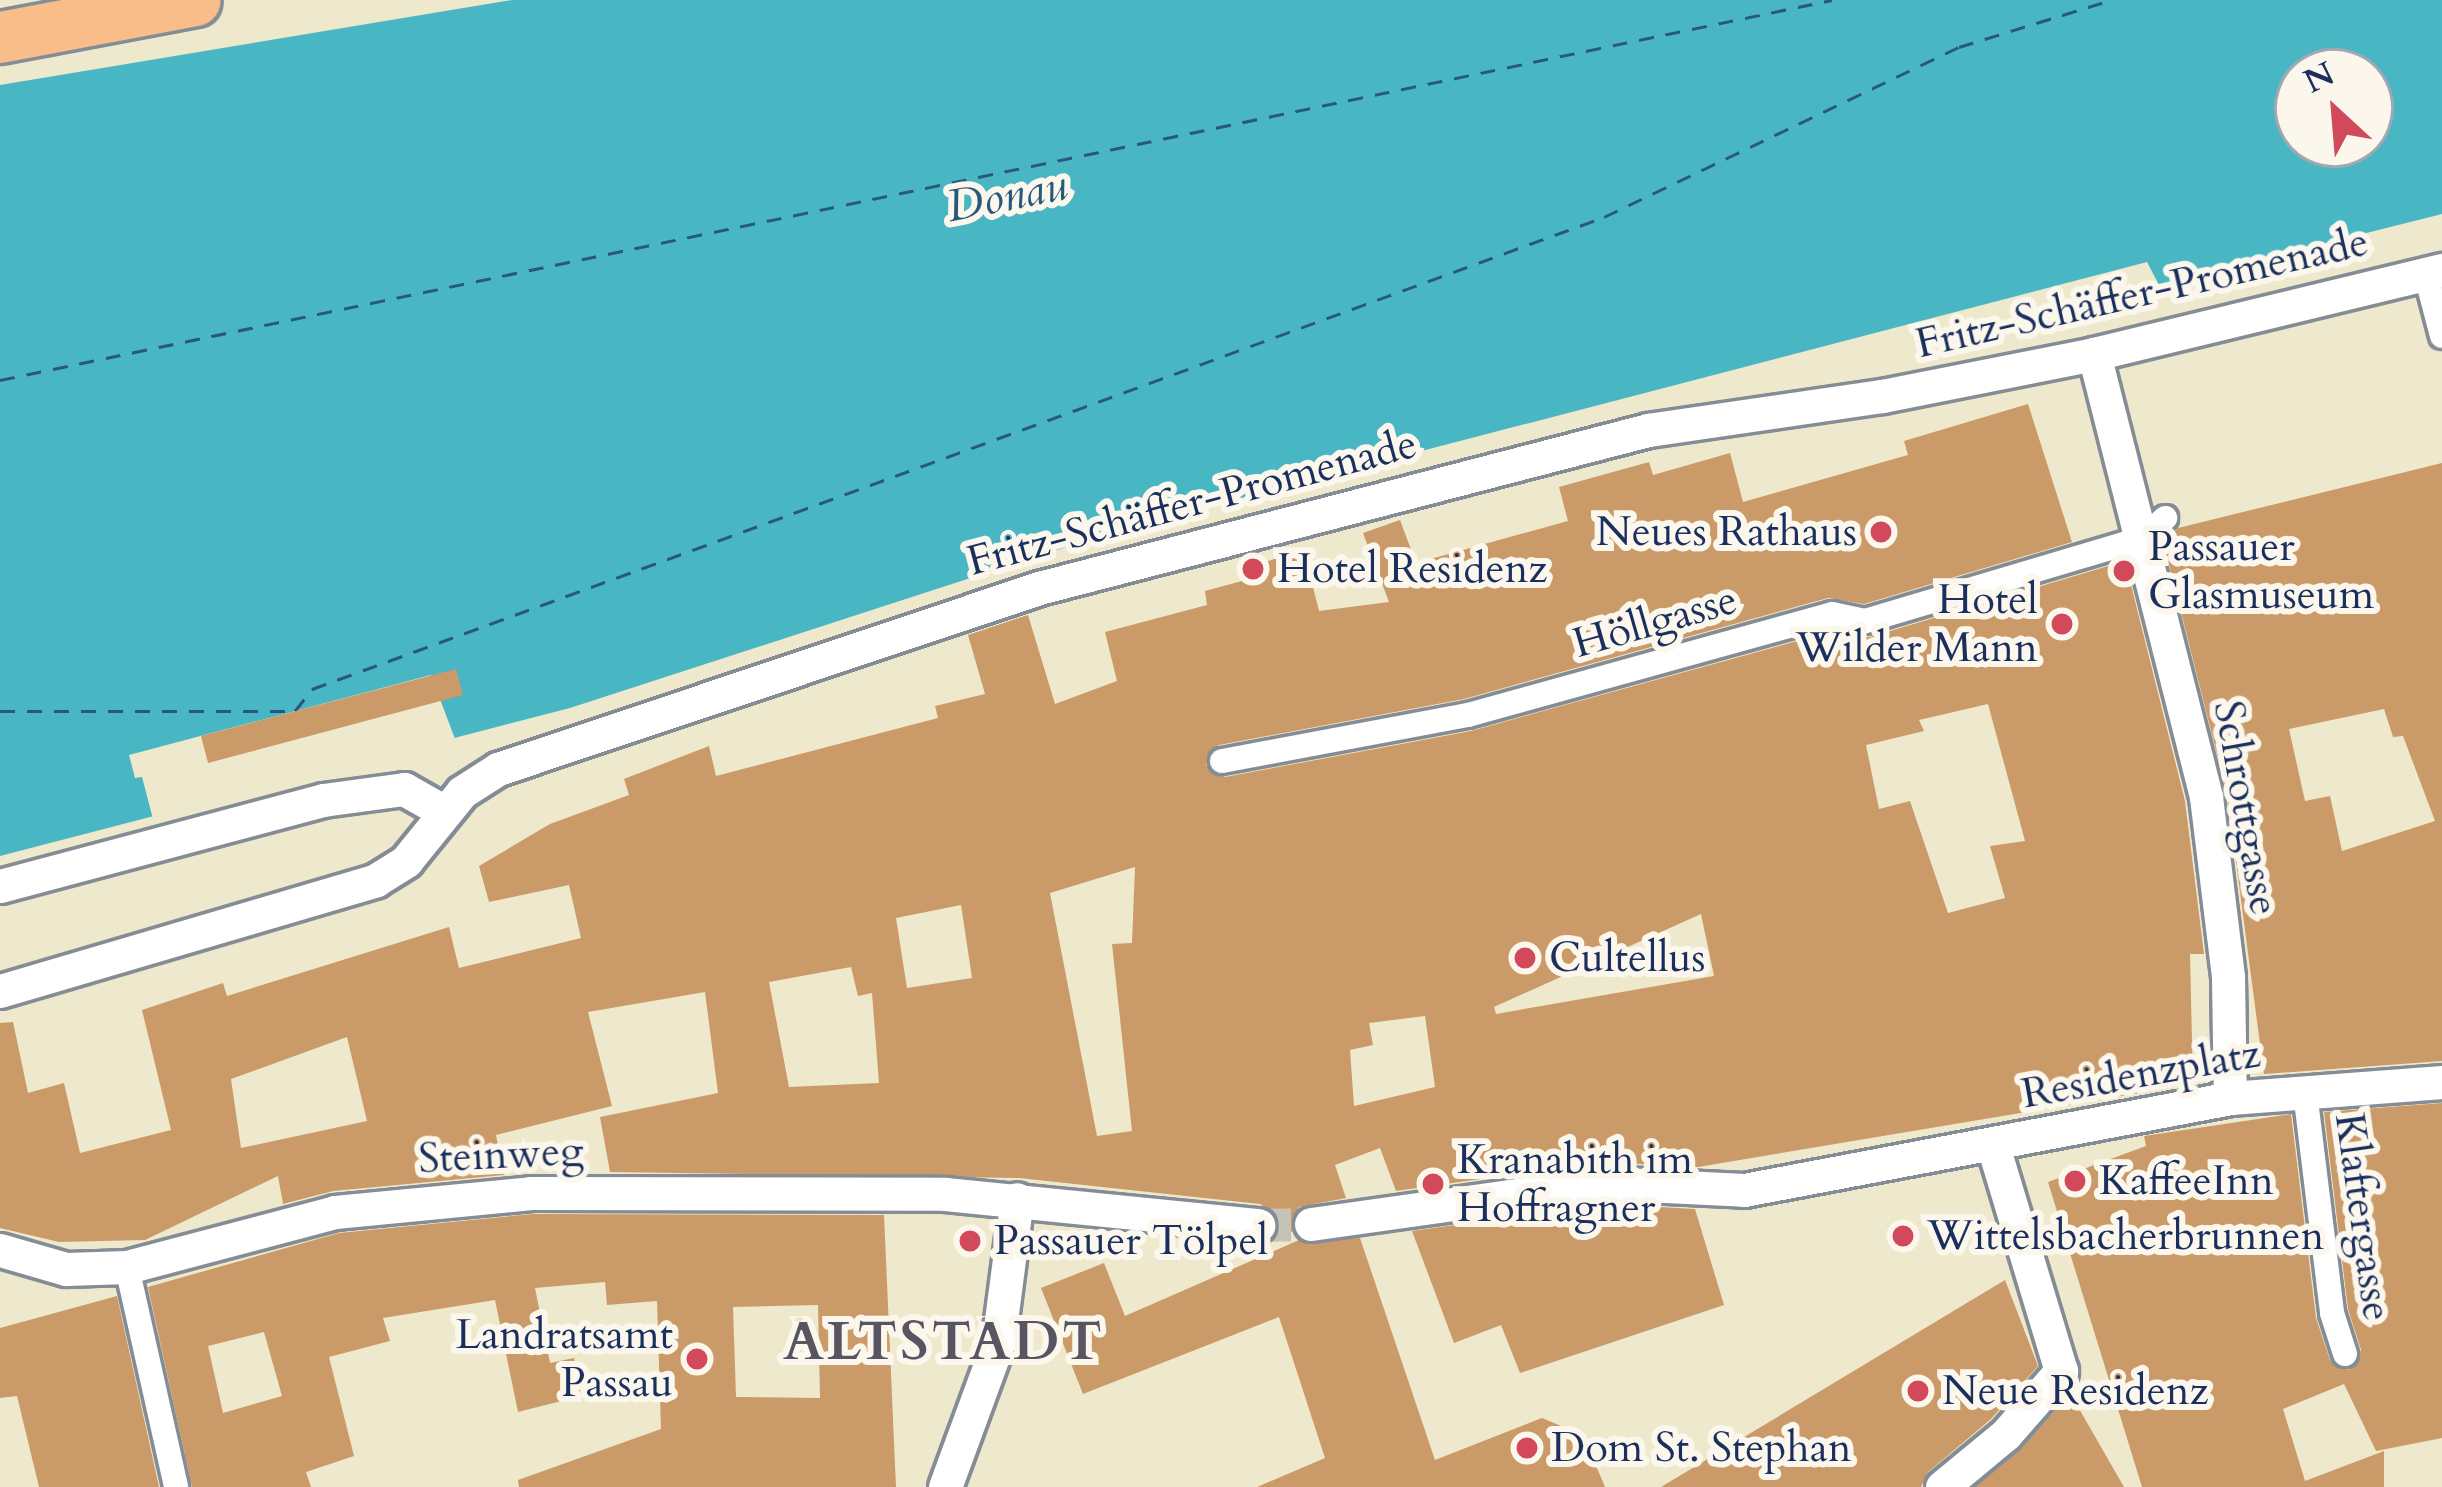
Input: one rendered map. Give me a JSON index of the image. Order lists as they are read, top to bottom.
{
  "streets": {
    "street": [
      "Fritz-Schäffer-Promenade",
      "Höllgasse",
      "Schrottgasse",
      "Residenzplatz",
      "Steinweg",
      "Klaftergasse"
    ]
  },
  "crossings": [
    ["Fritz-Schäffer-Promenade", "Schrottgasse"],
    ["Höllgasse", "Schrottgasse"],
    ["Schrottgasse", "Residenzplatz"],
    ["Residenzplatz", "Klaftergasse"]
  ],
  "districts": ["ALTSTADT"],
  "water": ["Donau"],
  "places": [
    "Neues Rathaus",
    "Hotel Residenz",
    "Passauer Glasmuseum",
    "Hotel Wilder Mann",
    "Cultellus",
    "KaffeeInn",
    "Kranabith im Hoffragner",
    "Wittelsbacherbrunnen",
    "Passauer Tölpel",
    "Landratsamt Passau",
    "Neue Residenz",
    "Dom St. Stephan"
  ],
  "north": "top left"
}
